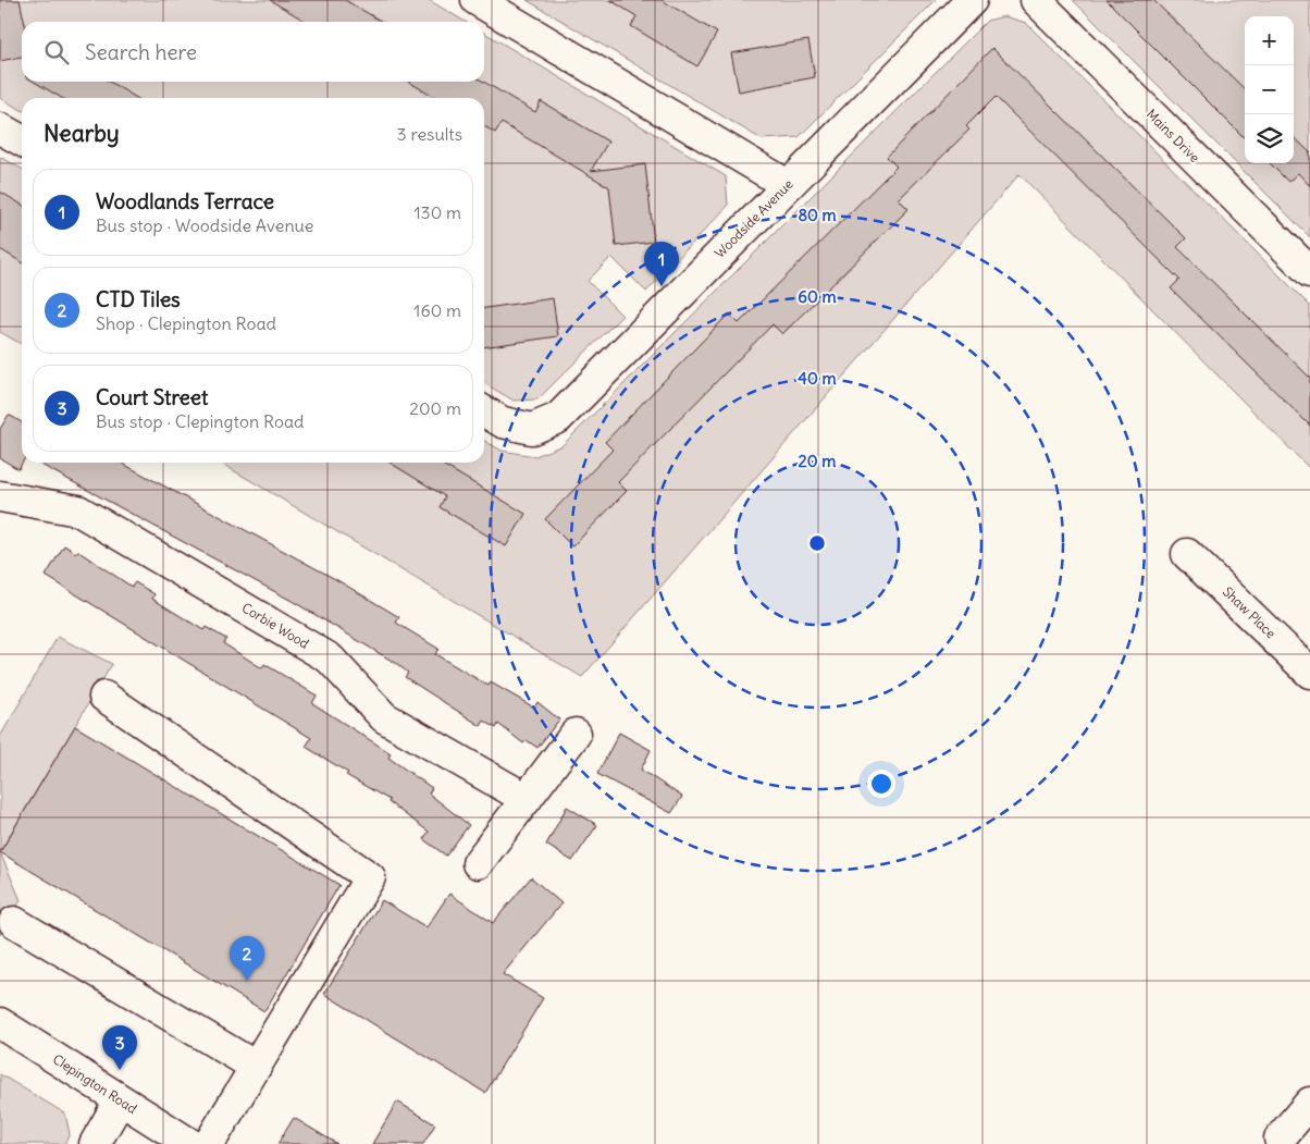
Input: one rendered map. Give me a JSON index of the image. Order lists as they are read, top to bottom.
{
  "streets": {
    "street": [
      "Mains Drive",
      "Woodside Avenue",
      "Shaw Place",
      "Corbie Wood",
      "Clepington Road"
    ]
  },
  "page": {
    "map_buttons": ["+", "−"],
    "search": "Search here",
    "heading": ["Nearby", "3 results"],
    "list": [
      {
        "mark": "1",
        "name": "Woodlands Terrace",
        "note": "Bus stop · Woodside Avenue",
        "value": "130 m"
      },
      {
        "mark": "2",
        "name": "CTD Tiles",
        "note": "Shop · Clepington Road",
        "value": "160 m"
      },
      {
        "mark": "3",
        "name": "Court Street",
        "note": "Bus stop · Clepington Road",
        "value": "200 m"
      }
    ],
    "pins": ["1", "2", "3"]
  },
  "rings": [
    "80 m",
    "60 m",
    "40 m",
    "20 m"
  ]
}
